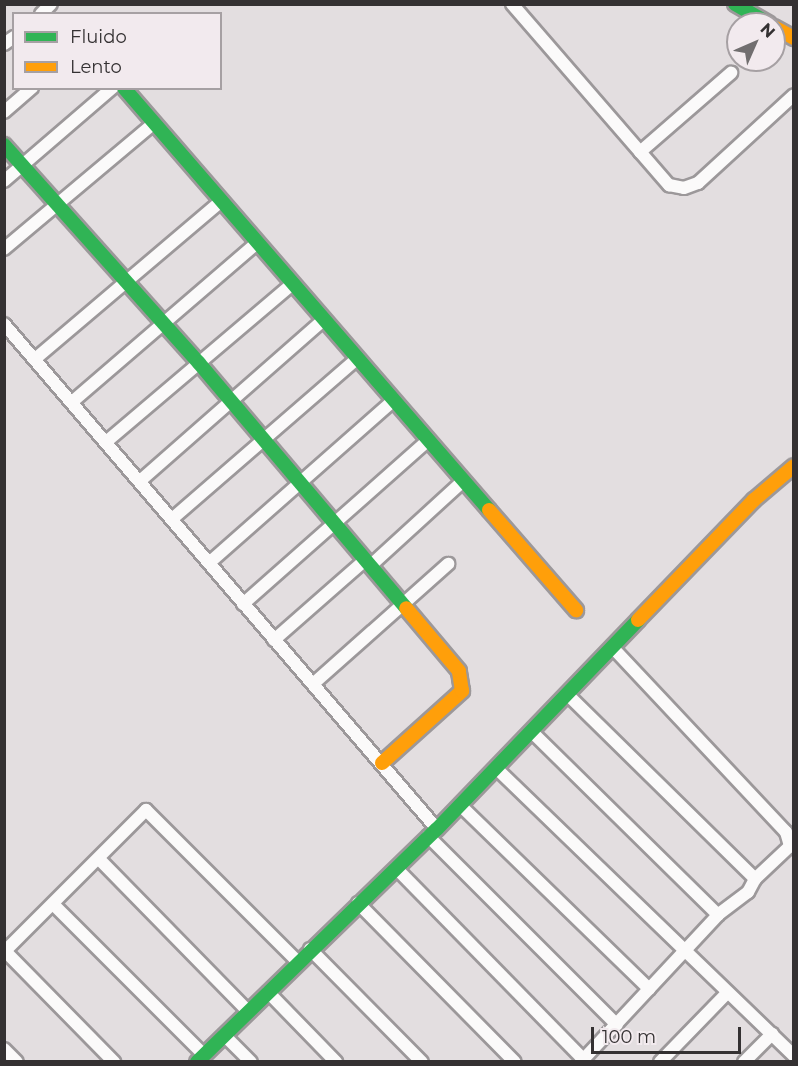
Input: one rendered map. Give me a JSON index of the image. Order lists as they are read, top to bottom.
{
  "legend": ["Fluido", "Lento"],
  "scale_bar": "100 m",
  "north": "top right"
}
